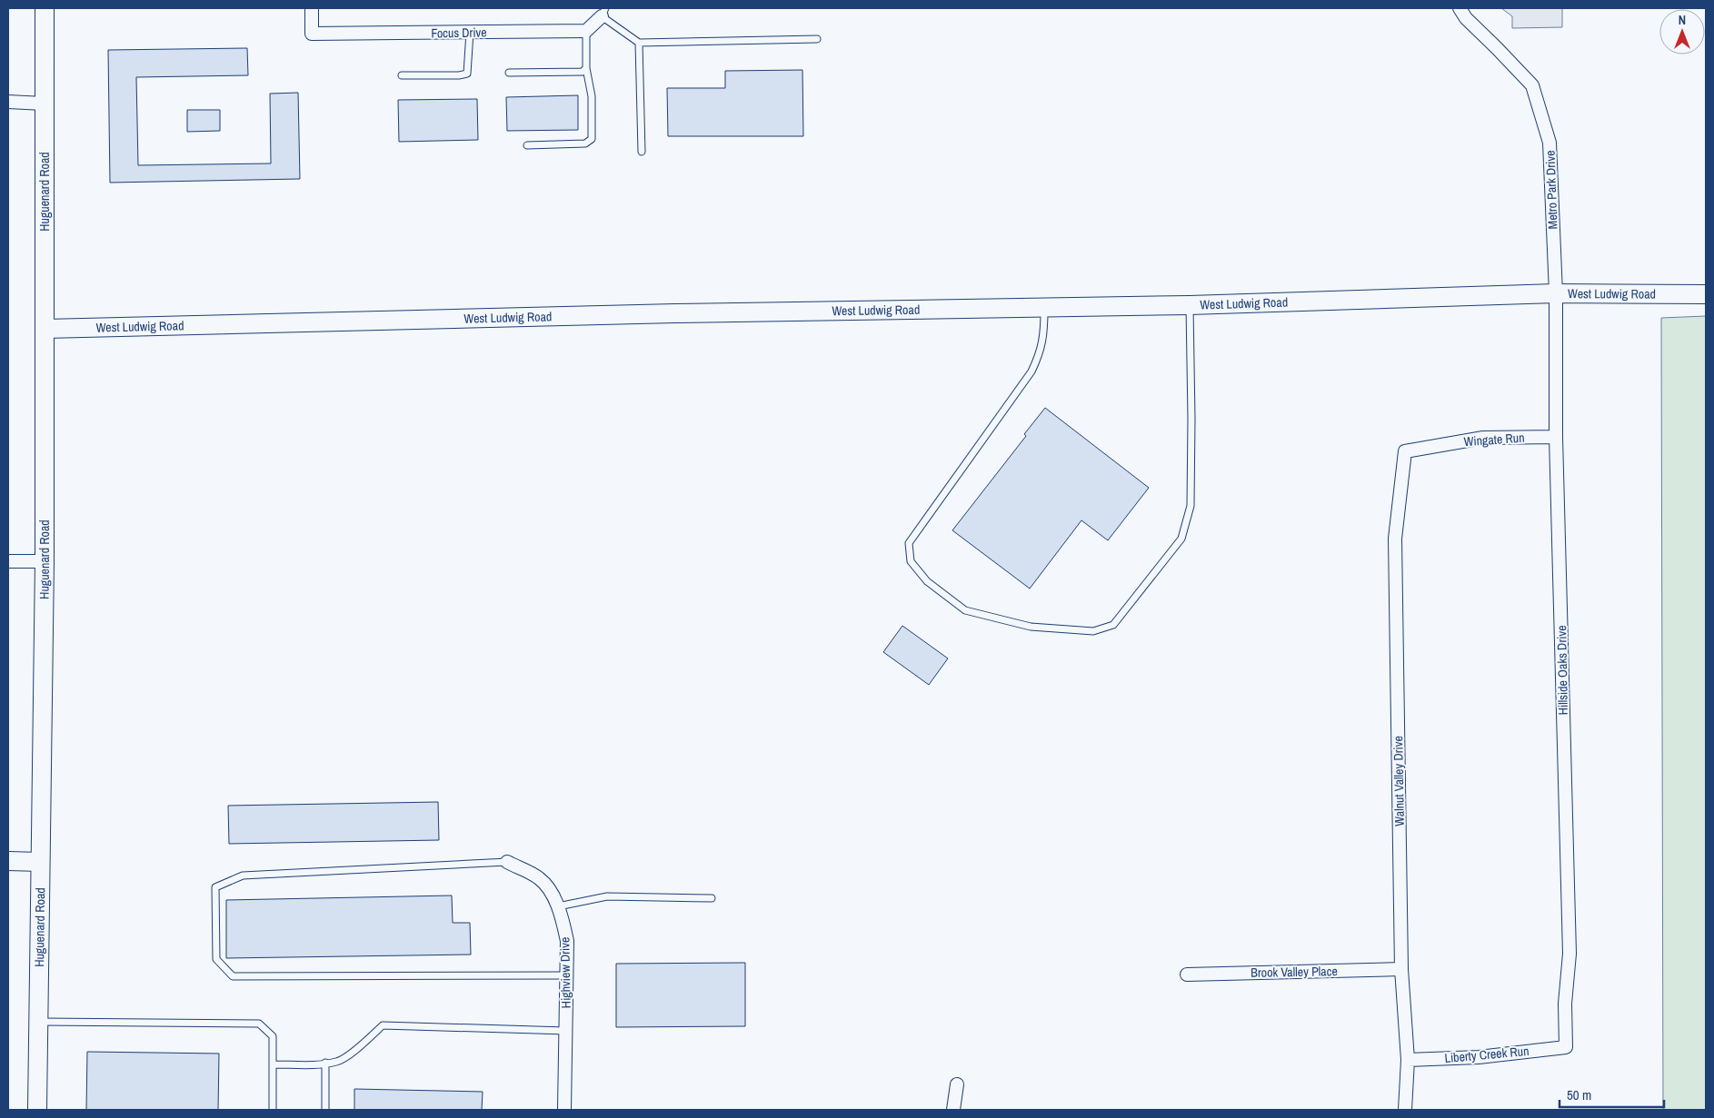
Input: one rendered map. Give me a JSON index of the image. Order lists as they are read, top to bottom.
{
  "streets": {
    "main road": ["Huguenard Road", "West Ludwig Road"],
    "street": [
      "Focus Drive",
      "Metro Park Drive",
      "Wingate Run",
      "Hillside Oaks Drive",
      "Walnut Valley Drive",
      "Brook Valley Place",
      "Highview Drive",
      "Liberty Creek Run"
    ]
  },
  "crossings": [
    ["Metro Park Drive", "West Ludwig Road"],
    ["Metro Park Drive", "Hillside Oaks Drive"],
    ["Huguenard Road", "West Ludwig Road"],
    ["West Ludwig Road", "Hillside Oaks Drive"],
    ["Wingate Run", "Hillside Oaks Drive"],
    ["Wingate Run", "Walnut Valley Drive"],
    ["Hillside Oaks Drive", "Liberty Creek Run"],
    ["Walnut Valley Drive", "Brook Valley Place"],
    ["Walnut Valley Drive", "Liberty Creek Run"]
  ],
  "scale_bar": "50 m",
  "north": "top"
}
